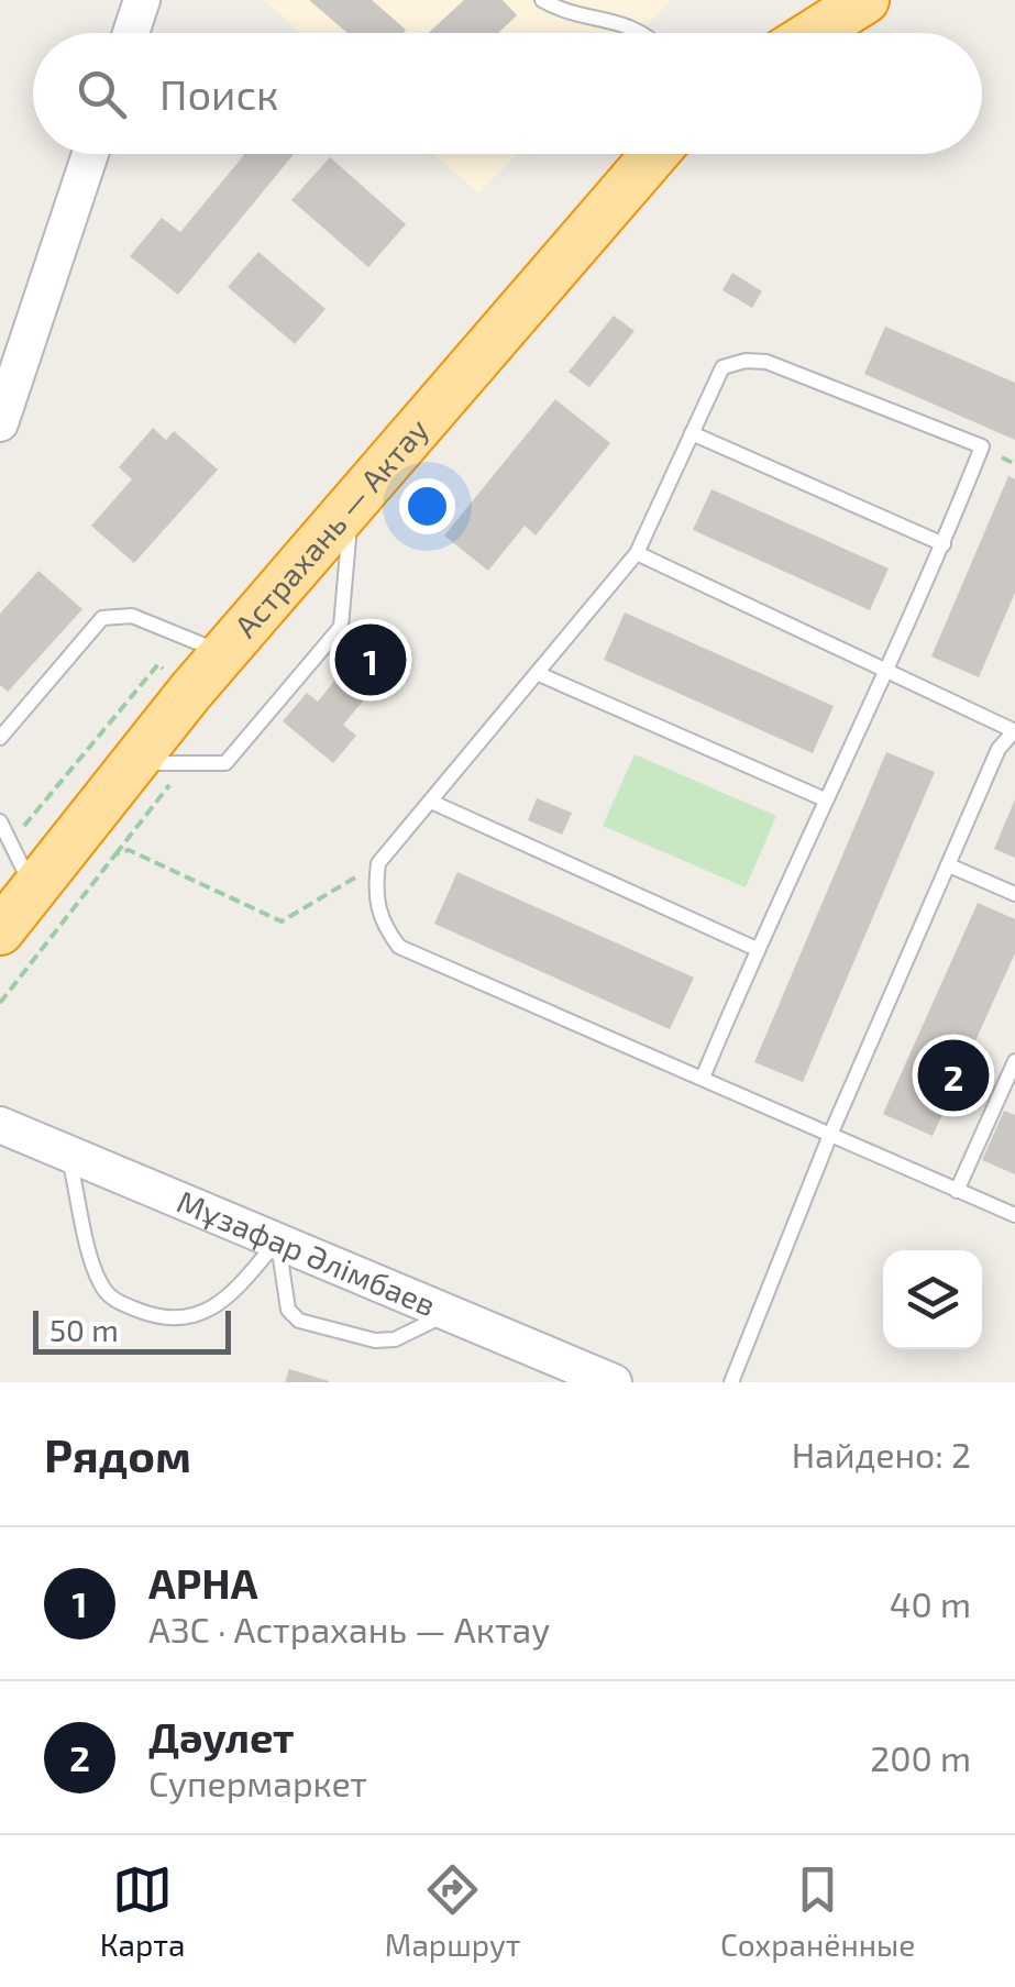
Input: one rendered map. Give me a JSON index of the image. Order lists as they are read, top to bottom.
{
  "streets": {
    "highway": ["Астрахань — Актау"],
    "street": ["Мұзафар Әлімбаев"]
  },
  "scale_bar": "50 m",
  "page": {
    "search": "Поиск",
    "pins": ["1", "2"],
    "scale": "50 m",
    "heading": ["Рядом", "Найдено: 2"],
    "list": [
      {
        "mark": "1",
        "name": "АРНА",
        "note": "АЗС · Астрахань — Актау",
        "value": "40 m"
      },
      {
        "mark": "2",
        "name": "Дәулет",
        "note": "Супермаркет",
        "value": "200 m"
      }
    ],
    "nav": ["Карта", "Маршрут", "Сохранённые"]
  }
}
